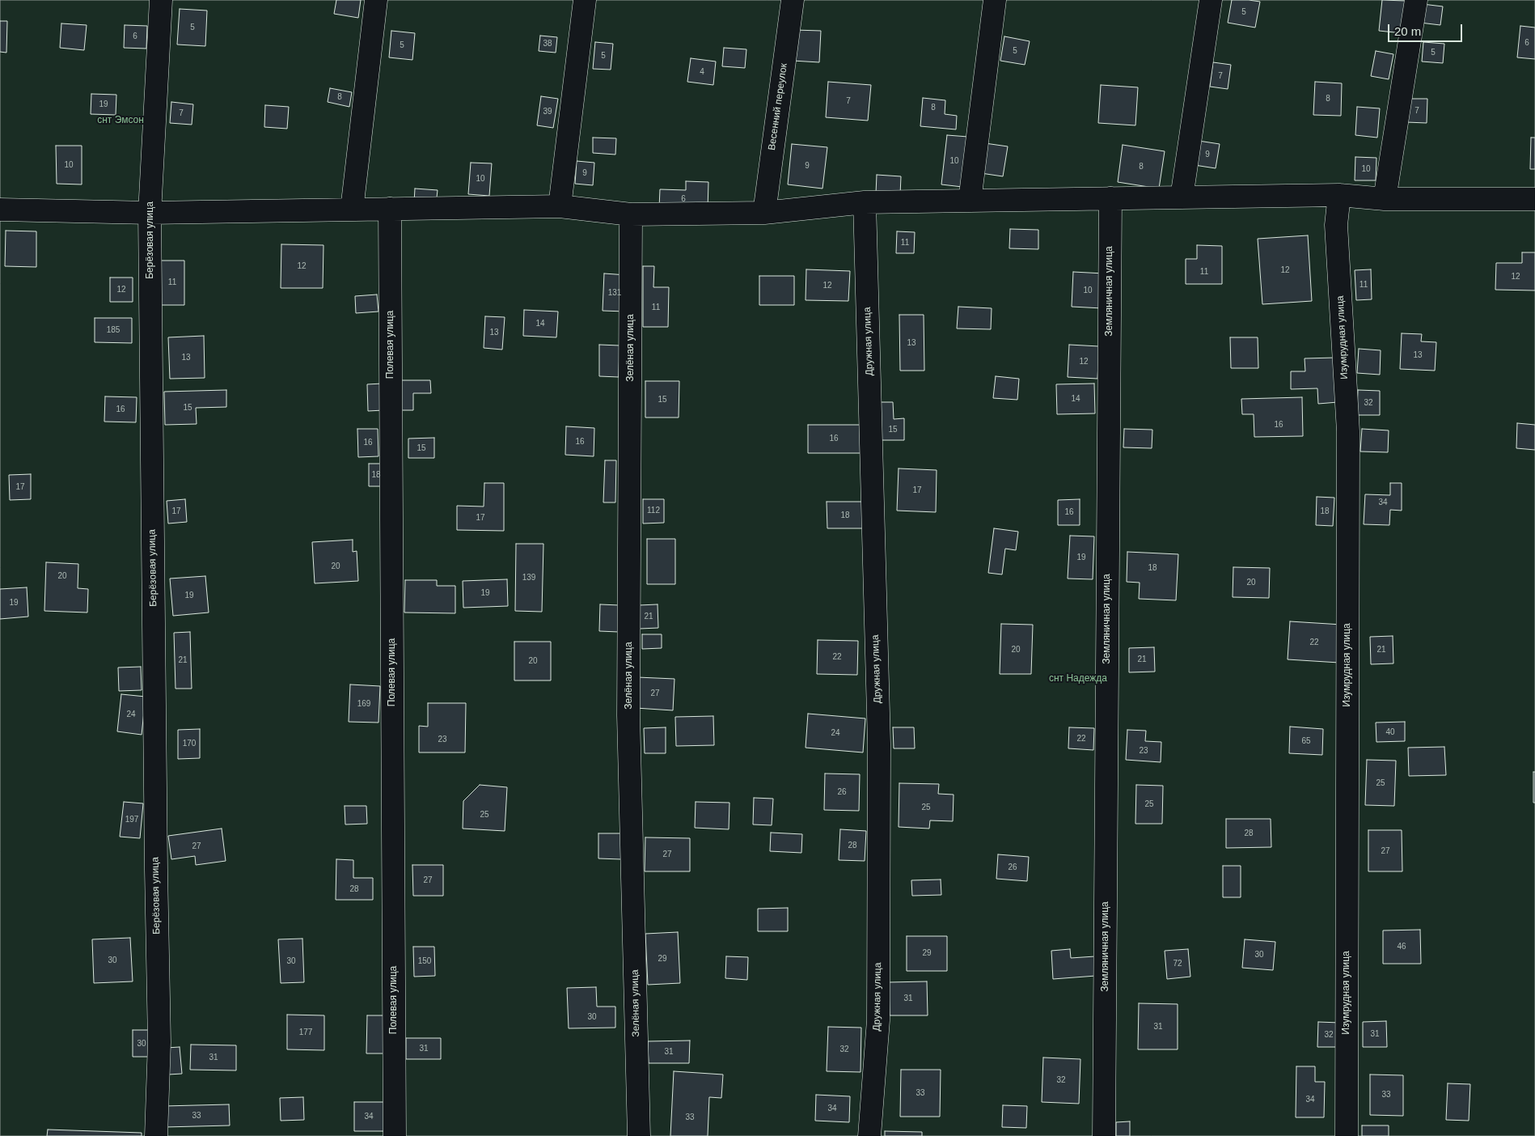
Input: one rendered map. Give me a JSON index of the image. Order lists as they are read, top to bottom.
{
  "streets": {
    "street": [
      "Весенний переулок",
      "Берёзовая улица",
      "Земляничная улица",
      "Изумрудная улица",
      "Дружная улица",
      "Полевая улица",
      "Зелёная улица"
    ]
  },
  "parks": ["снт Эмсон", "снт Надежда"],
  "house_numbers": [
    "5",
    "5",
    "6",
    "6",
    "38",
    "5",
    "5",
    "5",
    "5",
    "4",
    "7",
    "8",
    "8",
    "7",
    "19",
    "8",
    "7",
    "39",
    "7",
    "9",
    "10",
    "10",
    "9",
    "8",
    "10",
    "9",
    "10",
    "6",
    "11",
    "12",
    "12",
    "11",
    "12",
    "11",
    "11",
    "12",
    "12",
    "10",
    "131",
    "11",
    "14",
    "185",
    "13",
    "13",
    "13",
    "13",
    "12",
    "14",
    "15",
    "32",
    "15",
    "16",
    "16",
    "15",
    "16",
    "16",
    "16",
    "15",
    "18",
    "17",
    "17",
    "34",
    "112",
    "17",
    "18",
    "16",
    "18",
    "17",
    "19",
    "20",
    "18",
    "20",
    "139",
    "20",
    "19",
    "19",
    "19",
    "21",
    "22",
    "20",
    "21",
    "22",
    "21",
    "21",
    "20",
    "27",
    "169",
    "24",
    "40",
    "24",
    "22",
    "23",
    "65",
    "170",
    "23",
    "25",
    "26",
    "25",
    "25",
    "25",
    "197",
    "28",
    "28",
    "27",
    "27",
    "27",
    "26",
    "27",
    "28",
    "46",
    "29",
    "30",
    "29",
    "30",
    "30",
    "150",
    "72",
    "31",
    "30",
    "31",
    "177",
    "31",
    "32",
    "30",
    "31",
    "32",
    "31",
    "31",
    "32",
    "33",
    "33",
    "34",
    "34",
    "33",
    "34",
    "33"
  ],
  "scale_bar": "20 m"
}
